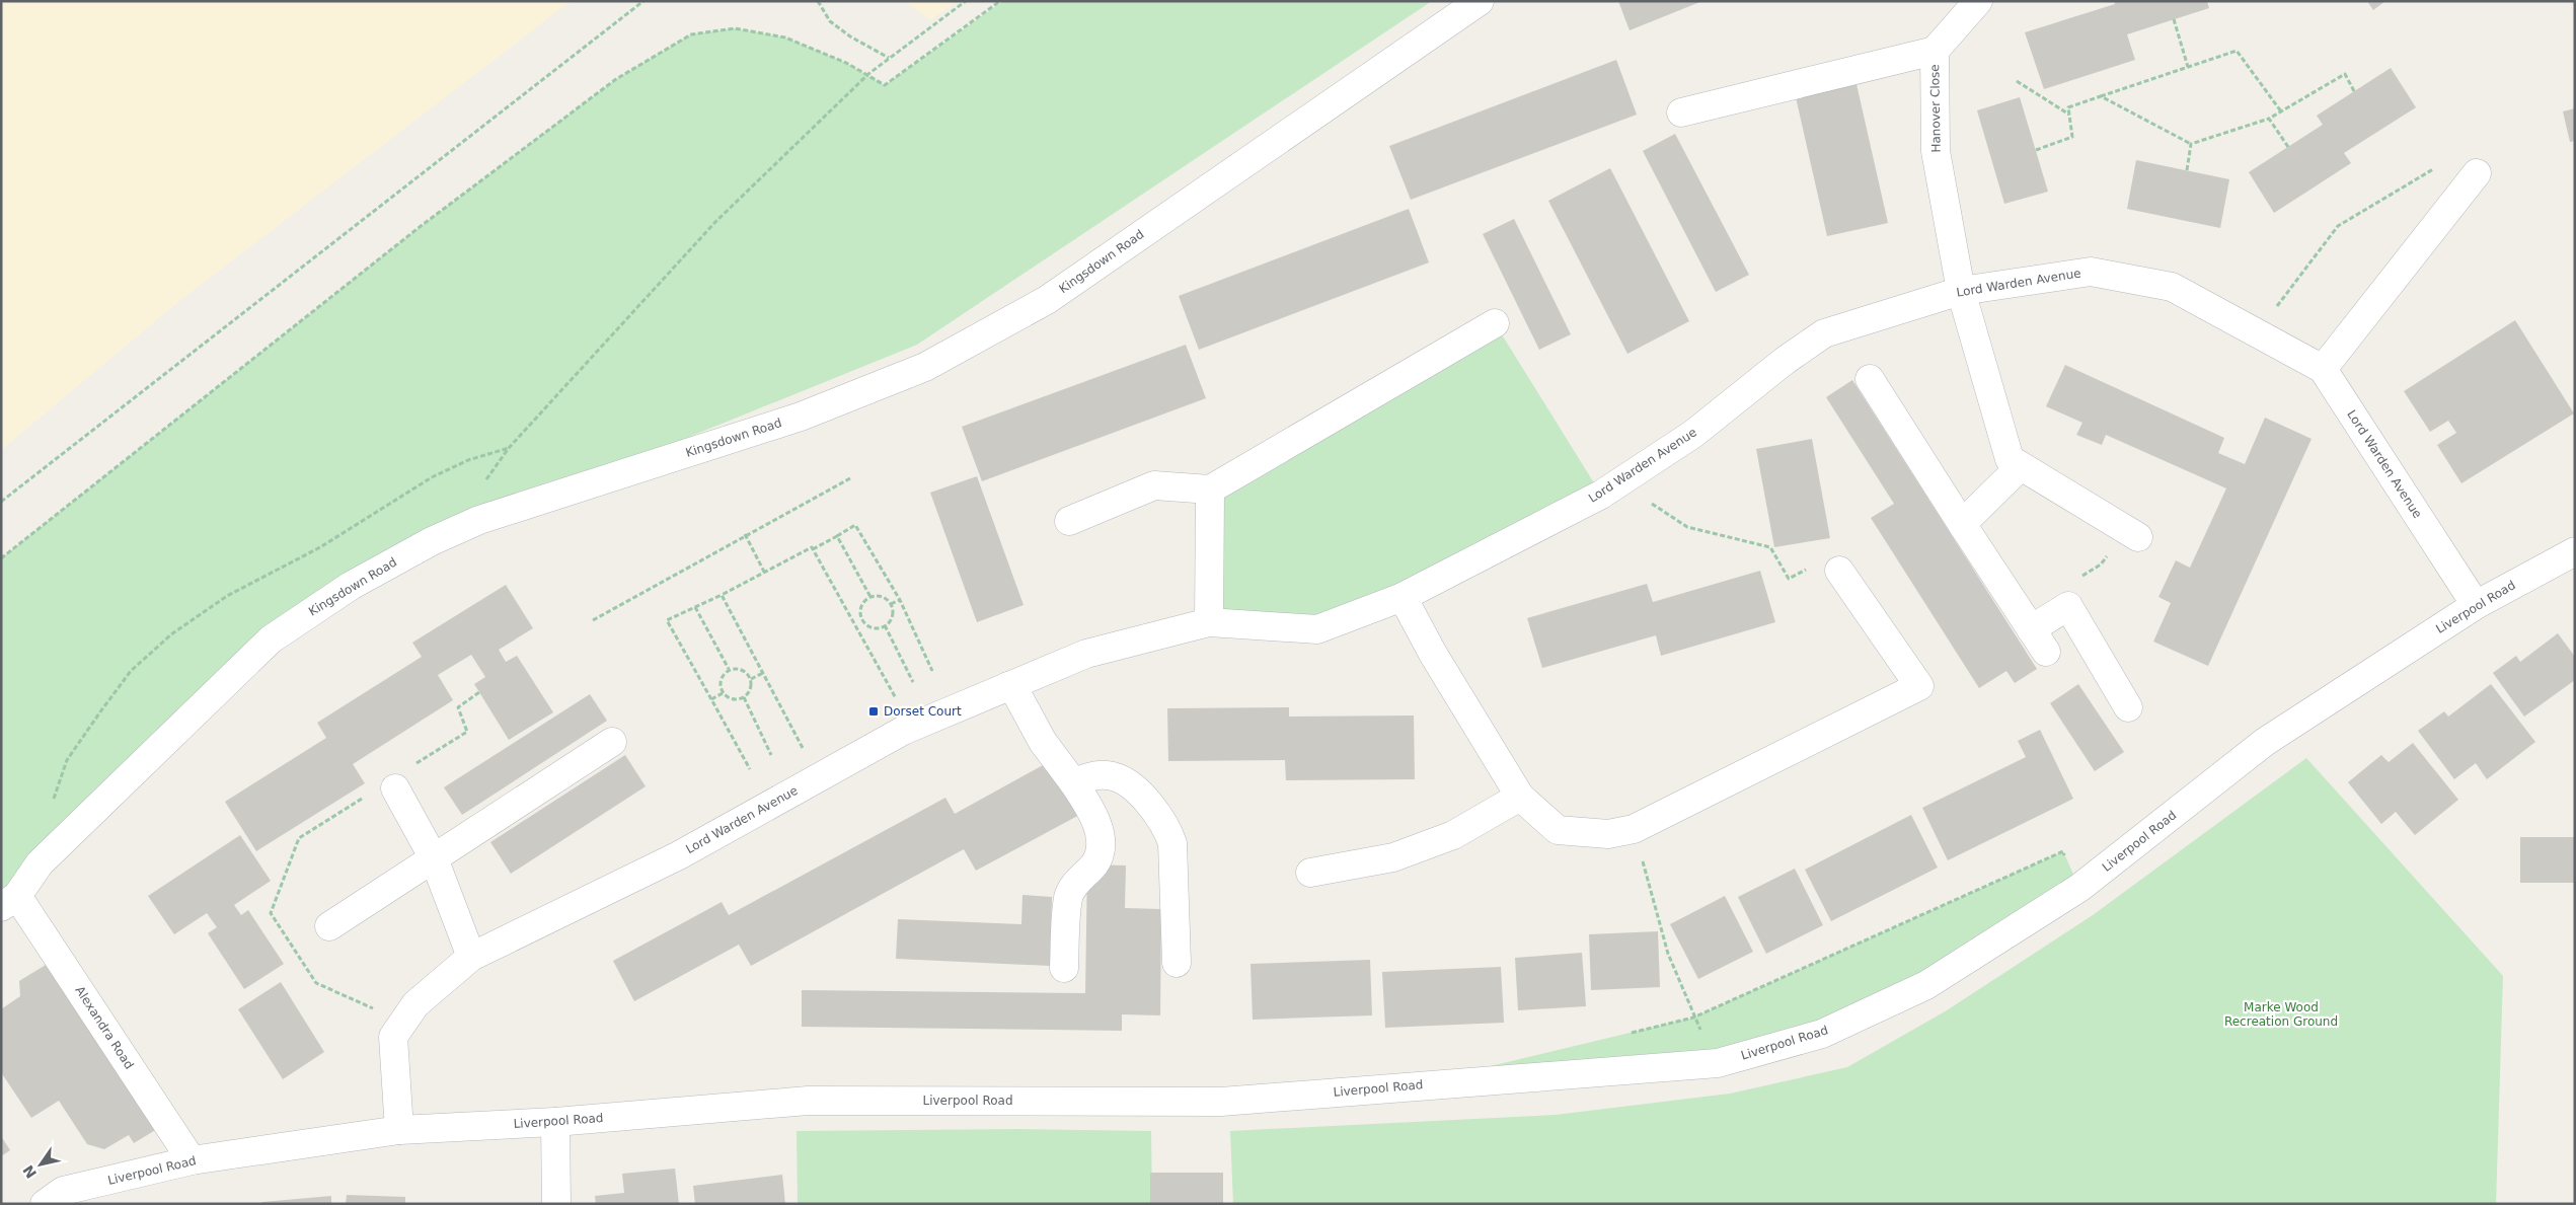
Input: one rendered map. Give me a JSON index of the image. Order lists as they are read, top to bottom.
{
  "streets": {
    "street": [
      "Hanover Close",
      "Kingsdown Road",
      "Lord Warden Avenue",
      "Liverpool Road",
      "Alexandra Road"
    ]
  },
  "crossings": [
    ["Hanover Close", "Lord Warden Avenue"],
    ["Kingsdown Road", "Alexandra Road"],
    ["Lord Warden Avenue", "Liverpool Road"],
    ["Liverpool Road", "Alexandra Road"]
  ],
  "parks": ["Marke Wood Recreation Ground"],
  "places": {
    "transit": ["Dorset Court"]
  },
  "north": "bottom left"
}
